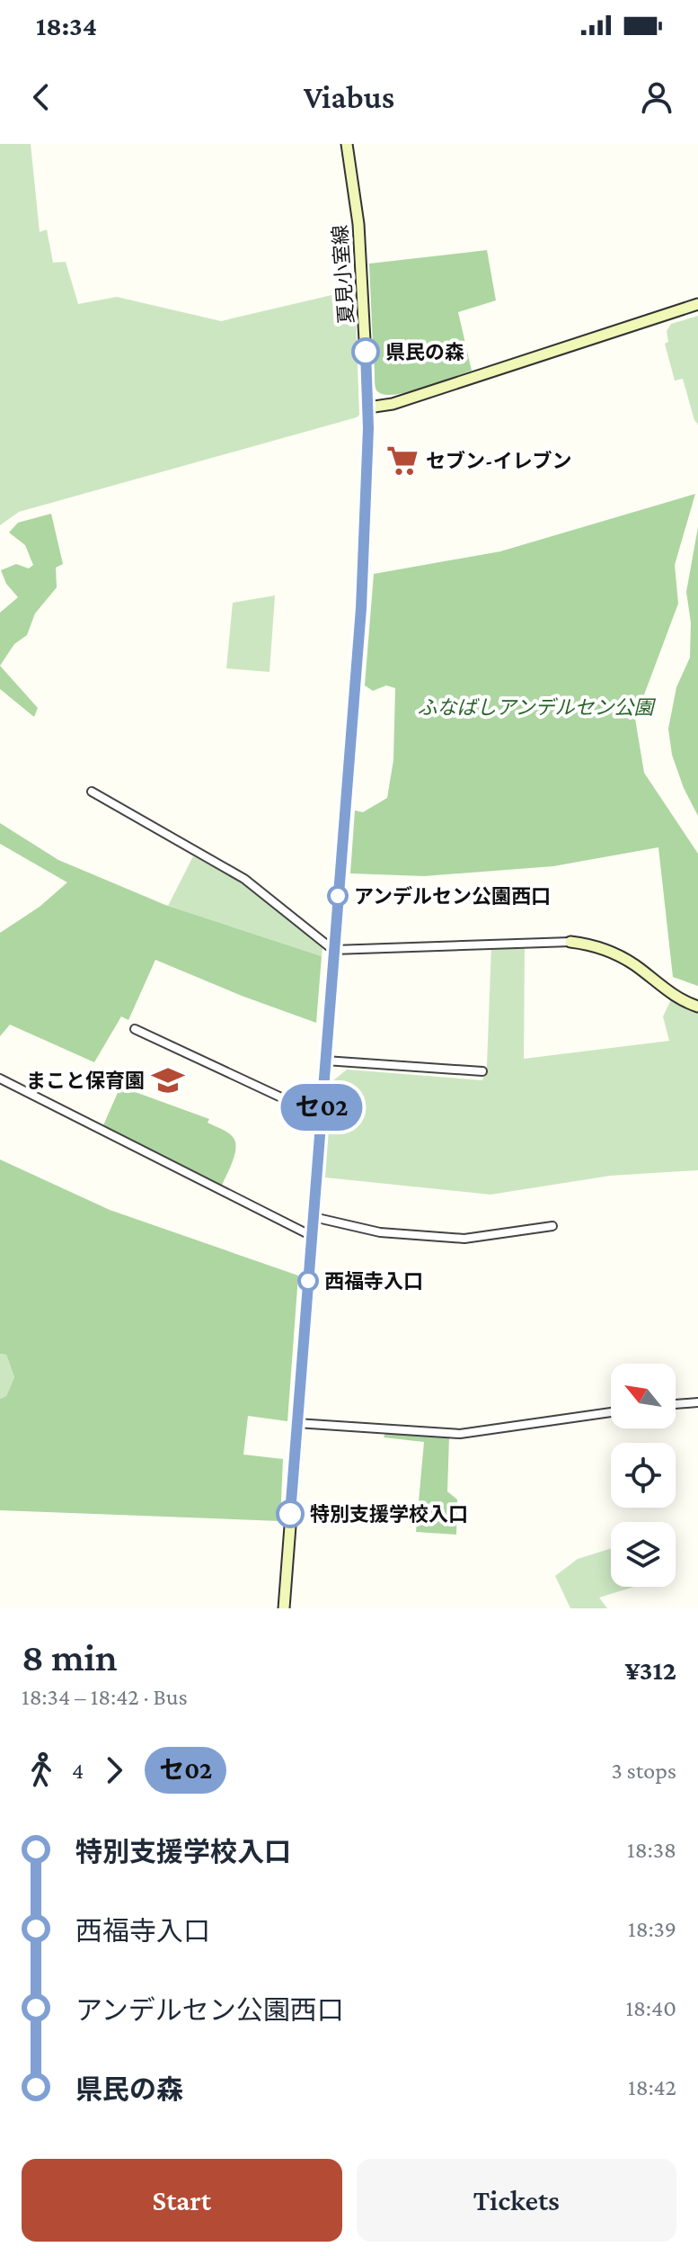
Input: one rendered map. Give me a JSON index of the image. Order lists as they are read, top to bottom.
{
  "streets": {
    "main road": ["夏見小室線"]
  },
  "parks": ["ふなばしアンデルセン公園"],
  "places": {
    "other": [
      "県民の森",
      "アンデルセン公園西口",
      "西福寺入口",
      "特別支援学校入口"
    ],
    "supermarket": ["セブン-イレブン"],
    "school or university": ["まこと保育園"]
  },
  "lines": ["bus line セ02"],
  "north": "top left",
  "page": {
    "status": "18:34",
    "header": "Viabus",
    "on_map": "セ02",
    "heading": ["8 min", "18:34 – 18:42 · Bus", "¥312"],
    "legs": ["4", "セ02", "3 stops"],
    "list": [
      {
        "name": "特別支援学校入口",
        "value": "18:38"
      },
      {
        "name": "西福寺入口",
        "value": "18:39"
      },
      {
        "name": "アンデルセン公園西口",
        "value": "18:40"
      },
      {
        "name": "県民の森",
        "value": "18:42"
      }
    ],
    "buttons": ["Start", "Tickets"]
  }
}
